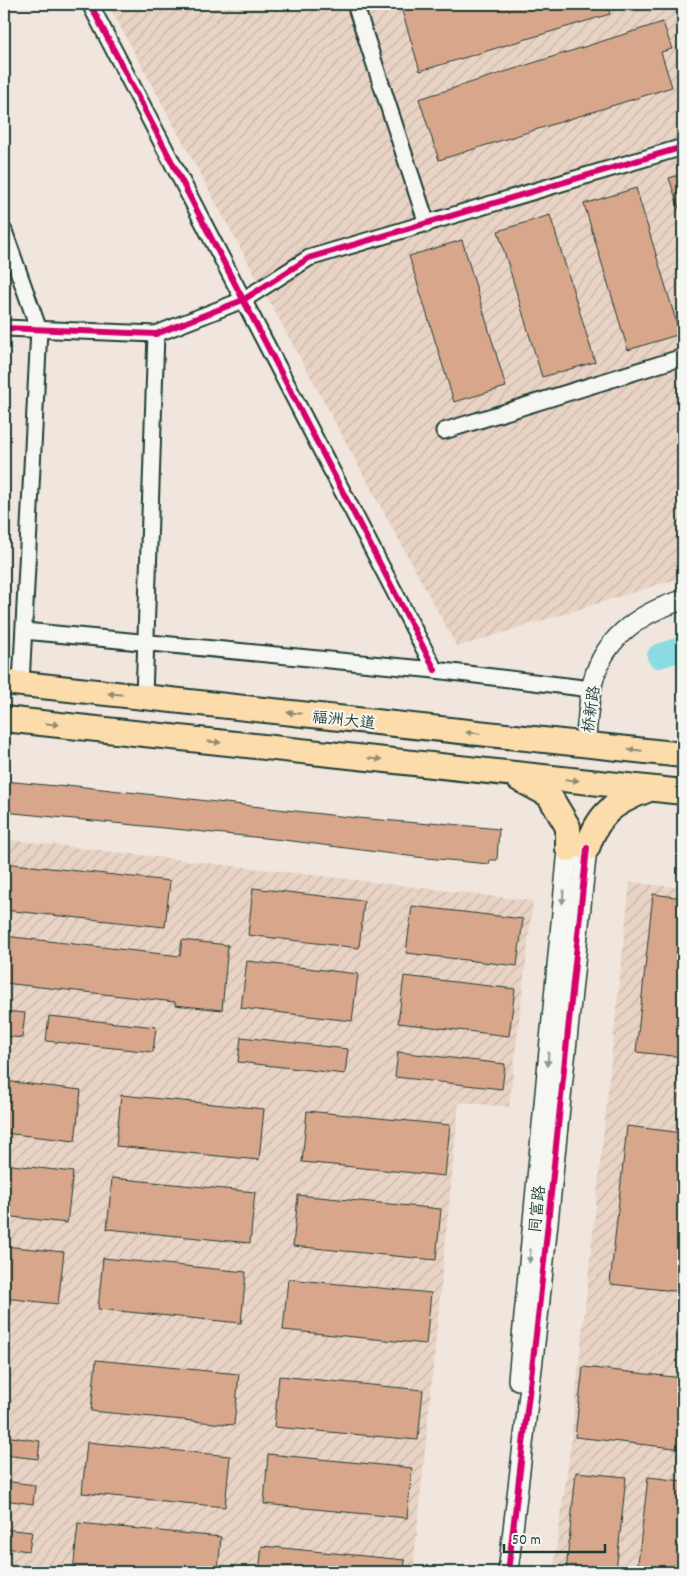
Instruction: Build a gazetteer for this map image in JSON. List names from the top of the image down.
{
  "streets": {
    "main road": ["福洲大道"],
    "street": ["桥新路", "同富路"]
  },
  "crossings": [
    ["桥新路", "福洲大道"]
  ],
  "scale_bar": "50 m"
}
